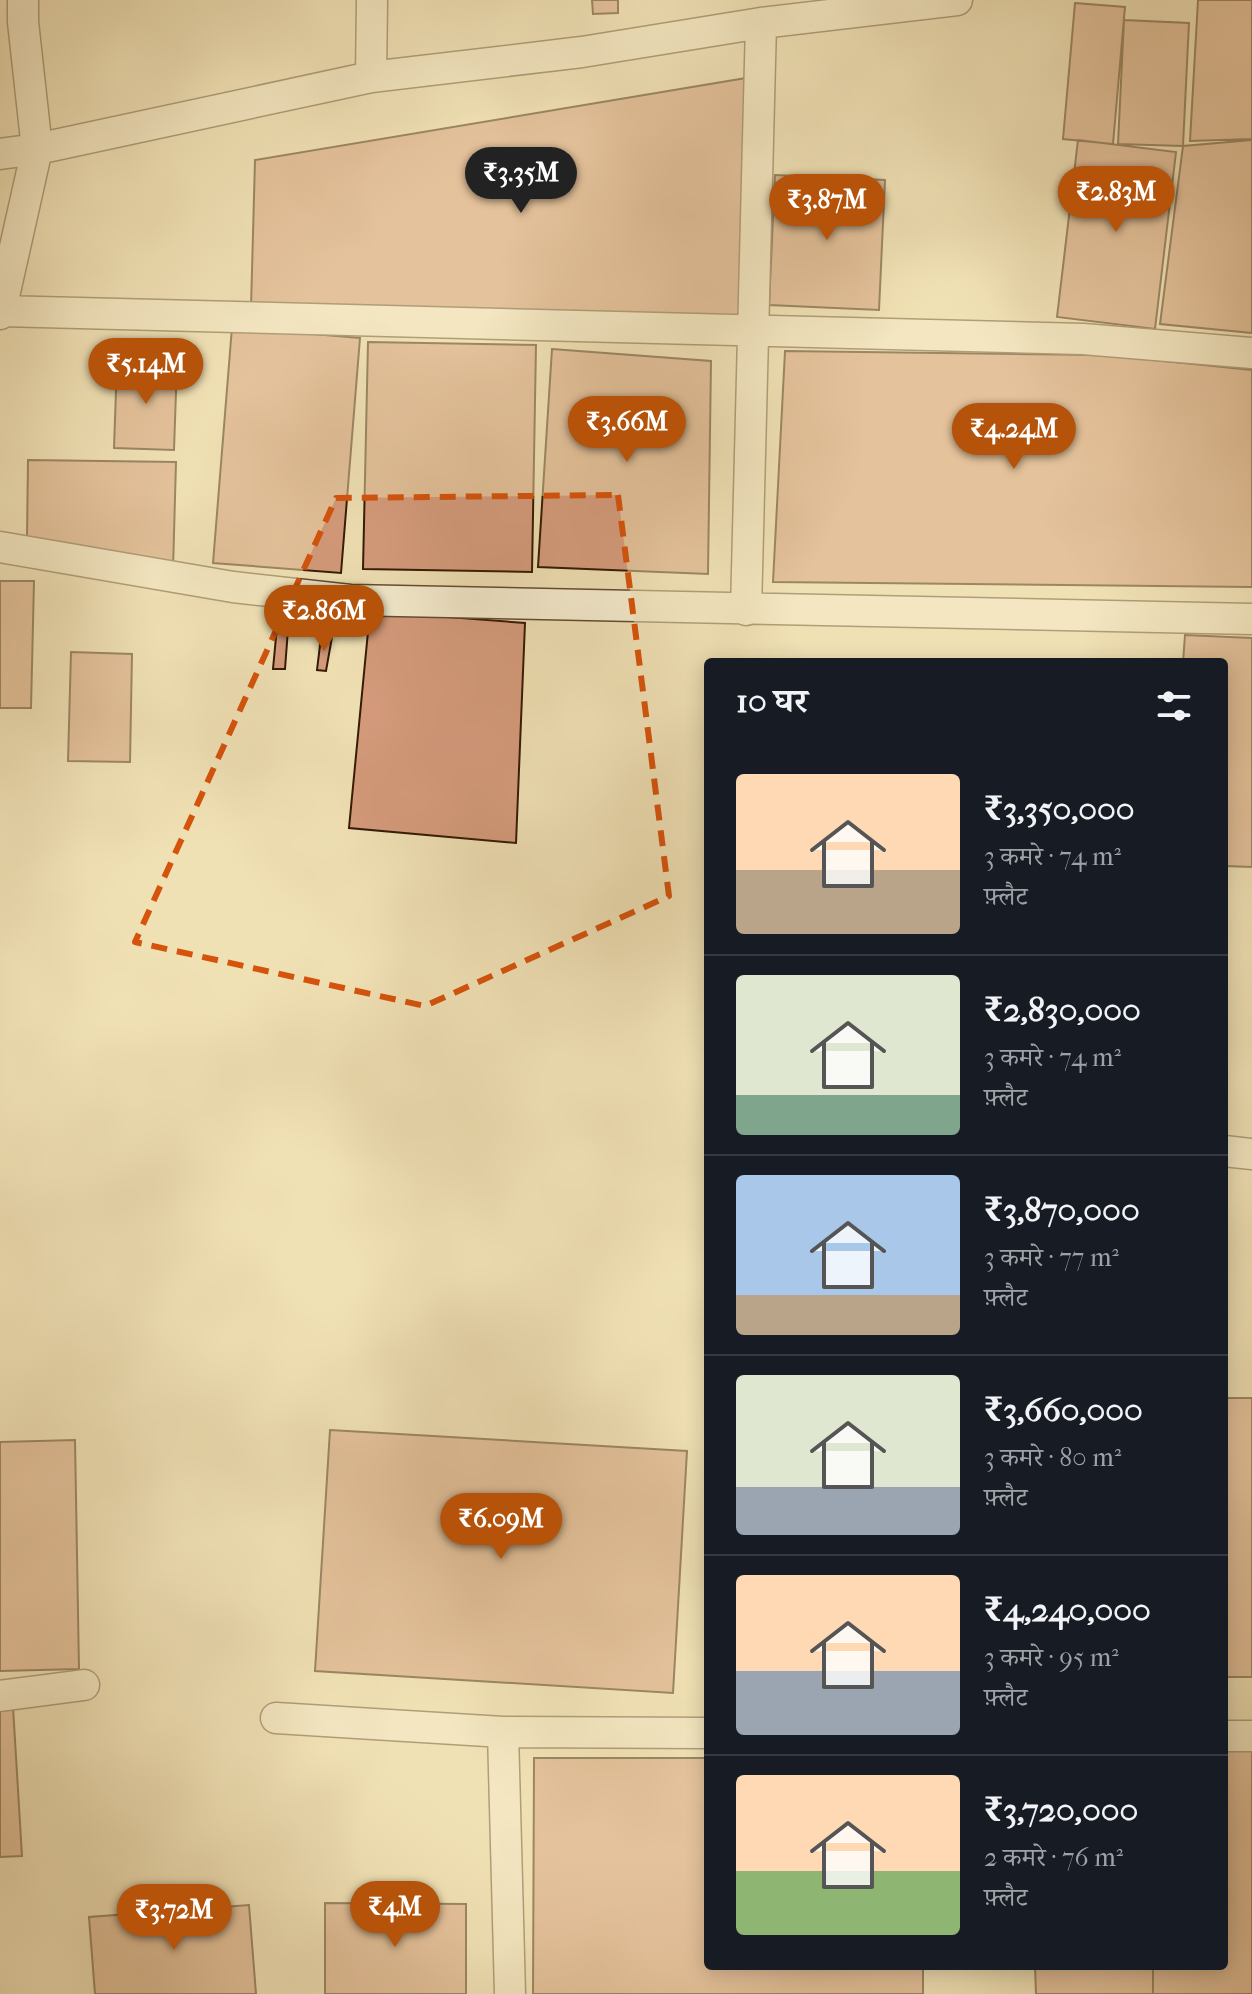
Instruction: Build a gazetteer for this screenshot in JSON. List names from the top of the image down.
{
  "page": {
    "price": [
      "₹3.35M",
      "₹2.83M",
      "₹3.87M",
      "₹5.14M",
      "₹3.66M",
      "₹4.24M",
      "₹2.86M",
      "₹6.09M",
      "₹4M",
      "₹3.72M"
    ],
    "heading": "10 घर",
    "list": [
      {
        "name": "₹3,350,000",
        "note": "3 कमरे · 74 m² · फ़्लैट"
      },
      {
        "name": "₹2,830,000",
        "note": "3 कमरे · 74 m² · फ़्लैट"
      },
      {
        "name": "₹3,870,000",
        "note": "3 कमरे · 77 m² · फ़्लैट"
      },
      {
        "name": "₹3,660,000",
        "note": "3 कमरे · 80 m² · फ़्लैट"
      },
      {
        "name": "₹4,240,000",
        "note": "3 कमरे · 95 m² · फ़्लैट"
      },
      {
        "name": "₹3,720,000",
        "note": "2 कमरे · 76 m² · फ़्लैट"
      }
    ]
  }
}
